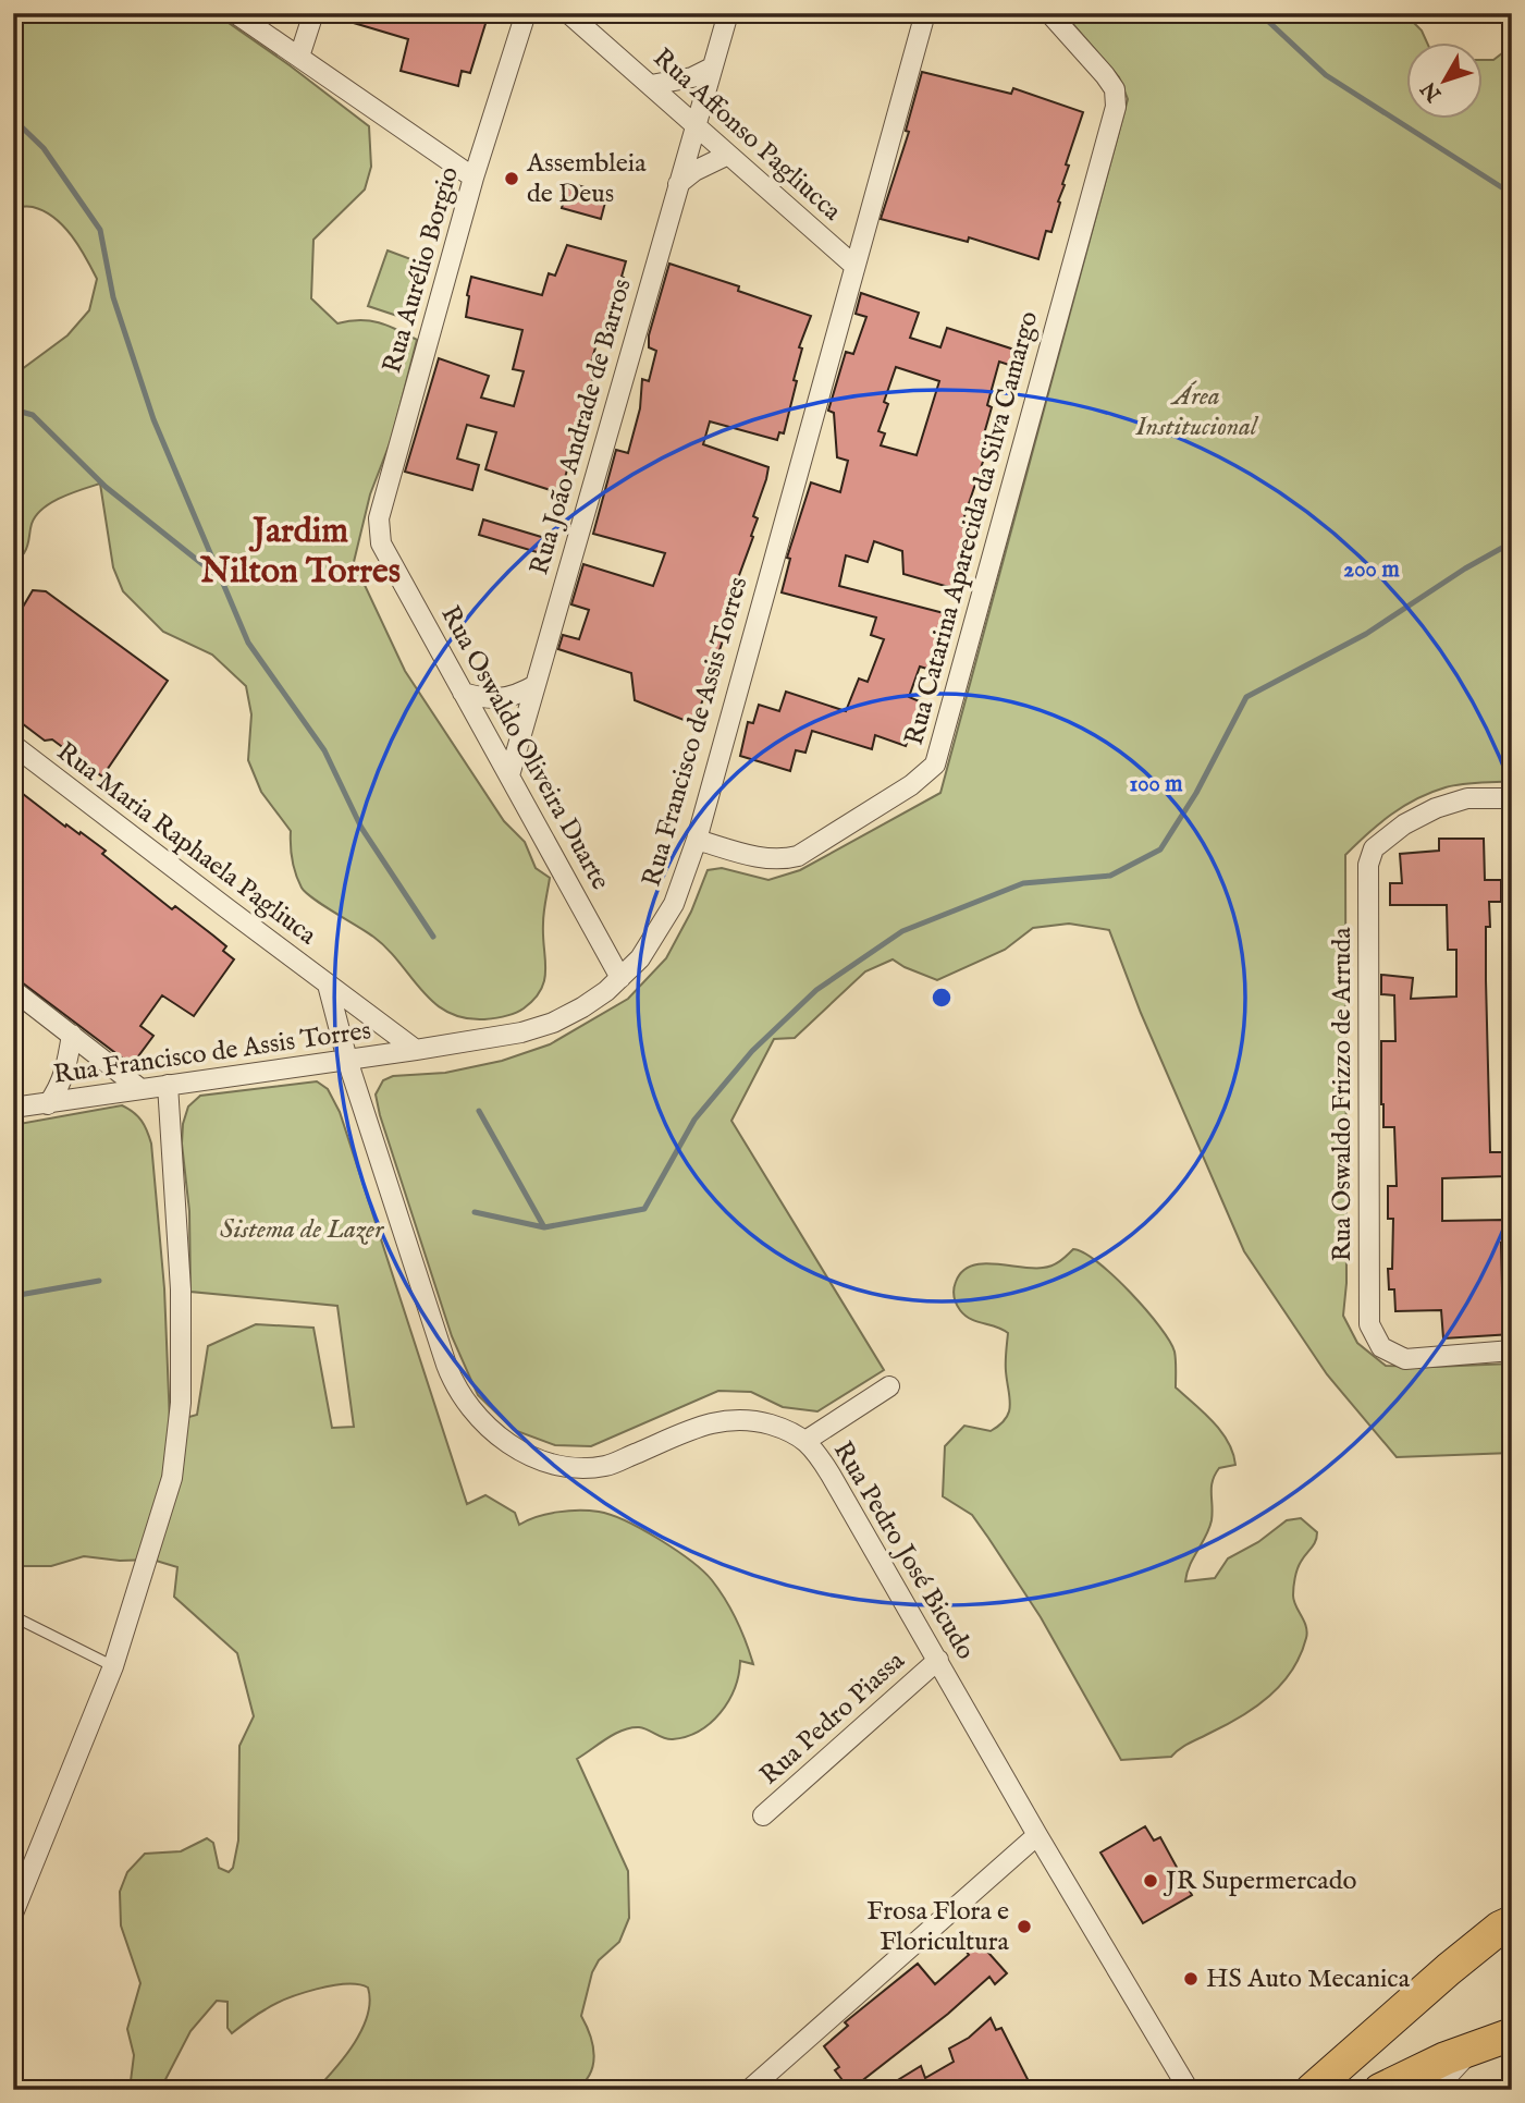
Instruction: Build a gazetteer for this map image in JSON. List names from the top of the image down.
{
  "streets": {
    "street": [
      "Rua Affonso Pagliucca",
      "Rua Aurélio Borgio",
      "Rua João Andrade de Barros",
      "Rua Catarina Aparecida da Silva Camargo",
      "Rua Francisco de Assis Torres",
      "Rua Oswaldo Oliveira Duarte",
      "Rua Maria Raphaela Pagliuca",
      "Rua Oswaldo Frizzo de Arruda",
      "Rua Pedro José Bicudo",
      "Rua Pedro Piassa"
    ]
  },
  "crossings": [
    ["Rua Affonso Pagliucca", "Rua João Andrade de Barros"],
    ["Rua Affonso Pagliucca", "Rua Francisco de Assis Torres"],
    ["Rua Aurélio Borgio", "Rua Oswaldo Oliveira Duarte"],
    ["Rua João Andrade de Barros", "Rua Oswaldo Oliveira Duarte"],
    ["Rua Catarina Aparecida da Silva Camargo", "Rua Francisco de Assis Torres"],
    ["Rua Francisco de Assis Torres", "Rua Oswaldo Oliveira Duarte"],
    ["Rua Francisco de Assis Torres", "Rua Maria Raphaela Pagliuca"],
    ["Rua Francisco de Assis Torres", "Rua Pedro José Bicudo"],
    ["Rua Pedro José Bicudo", "Rua Pedro Piassa"]
  ],
  "districts": ["Jardim Nilton Torres"],
  "parks": ["Área Institucional", "Sistema de Lazer"],
  "places": [
    "Assembleia de Deus",
    "JR Supermercado",
    "Frosa Flora e Floricultura",
    "HS Auto Mecanica"
  ],
  "north": "bottom left",
  "rings": ["200 m", "100 m"]
}
